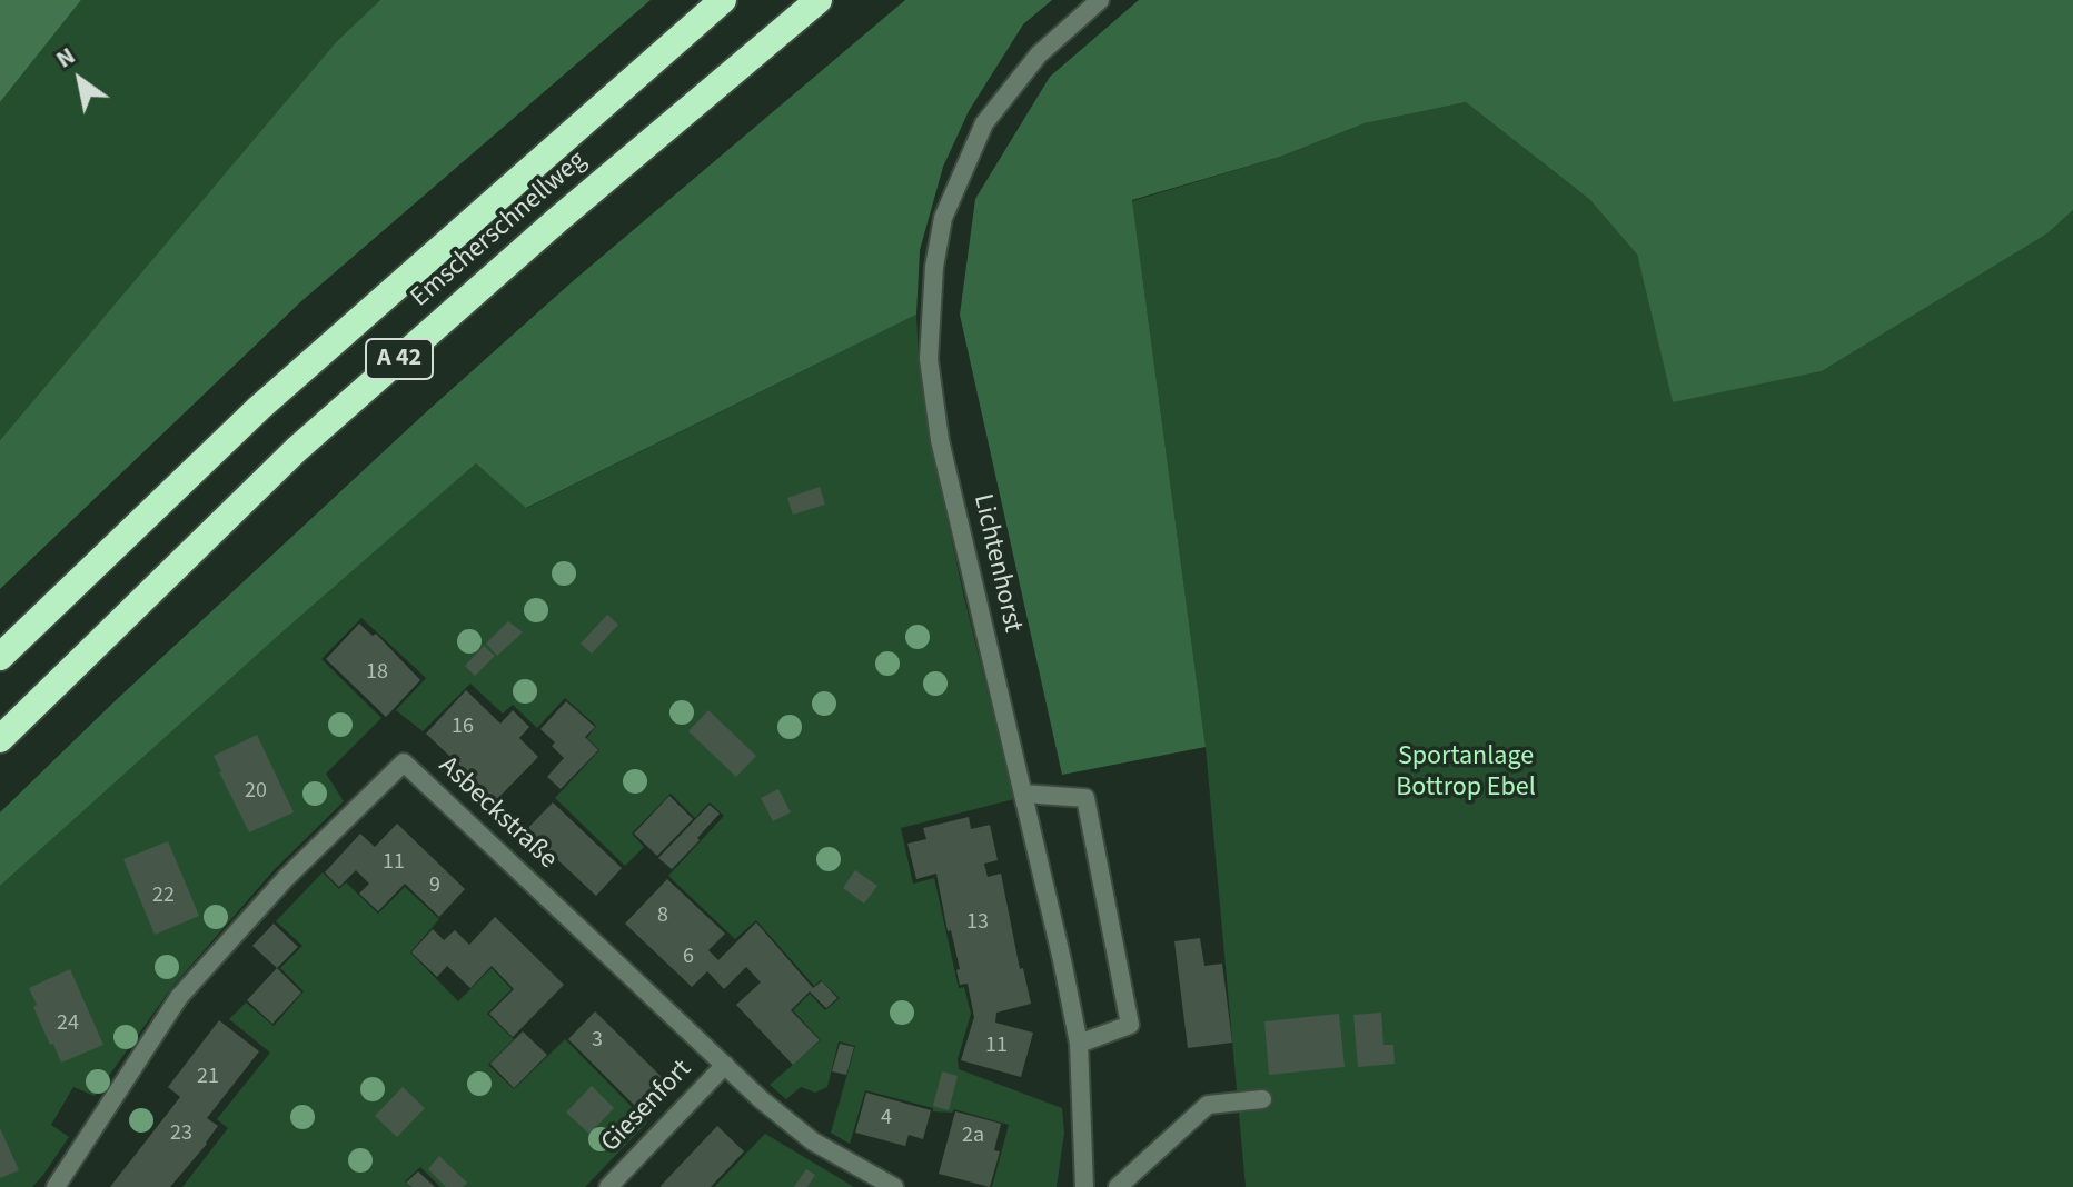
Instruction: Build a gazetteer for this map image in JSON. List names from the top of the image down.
{
  "streets": {
    "highway": ["Emscherschnellweg", "A 42"],
    "street": ["Lichtenhorst", "Asbeckstraße", "Giesenfort"]
  },
  "crossings": [
    ["Asbeckstraße", "Giesenfort"]
  ],
  "parks": ["Sportanlage Bottrop Ebel"],
  "house_numbers": [
    "18",
    "16",
    "20",
    "11",
    "9",
    "22",
    "8",
    "13",
    "6",
    "24",
    "3",
    "11",
    "21",
    "4",
    "23",
    "2a"
  ],
  "north": "top left"
}
